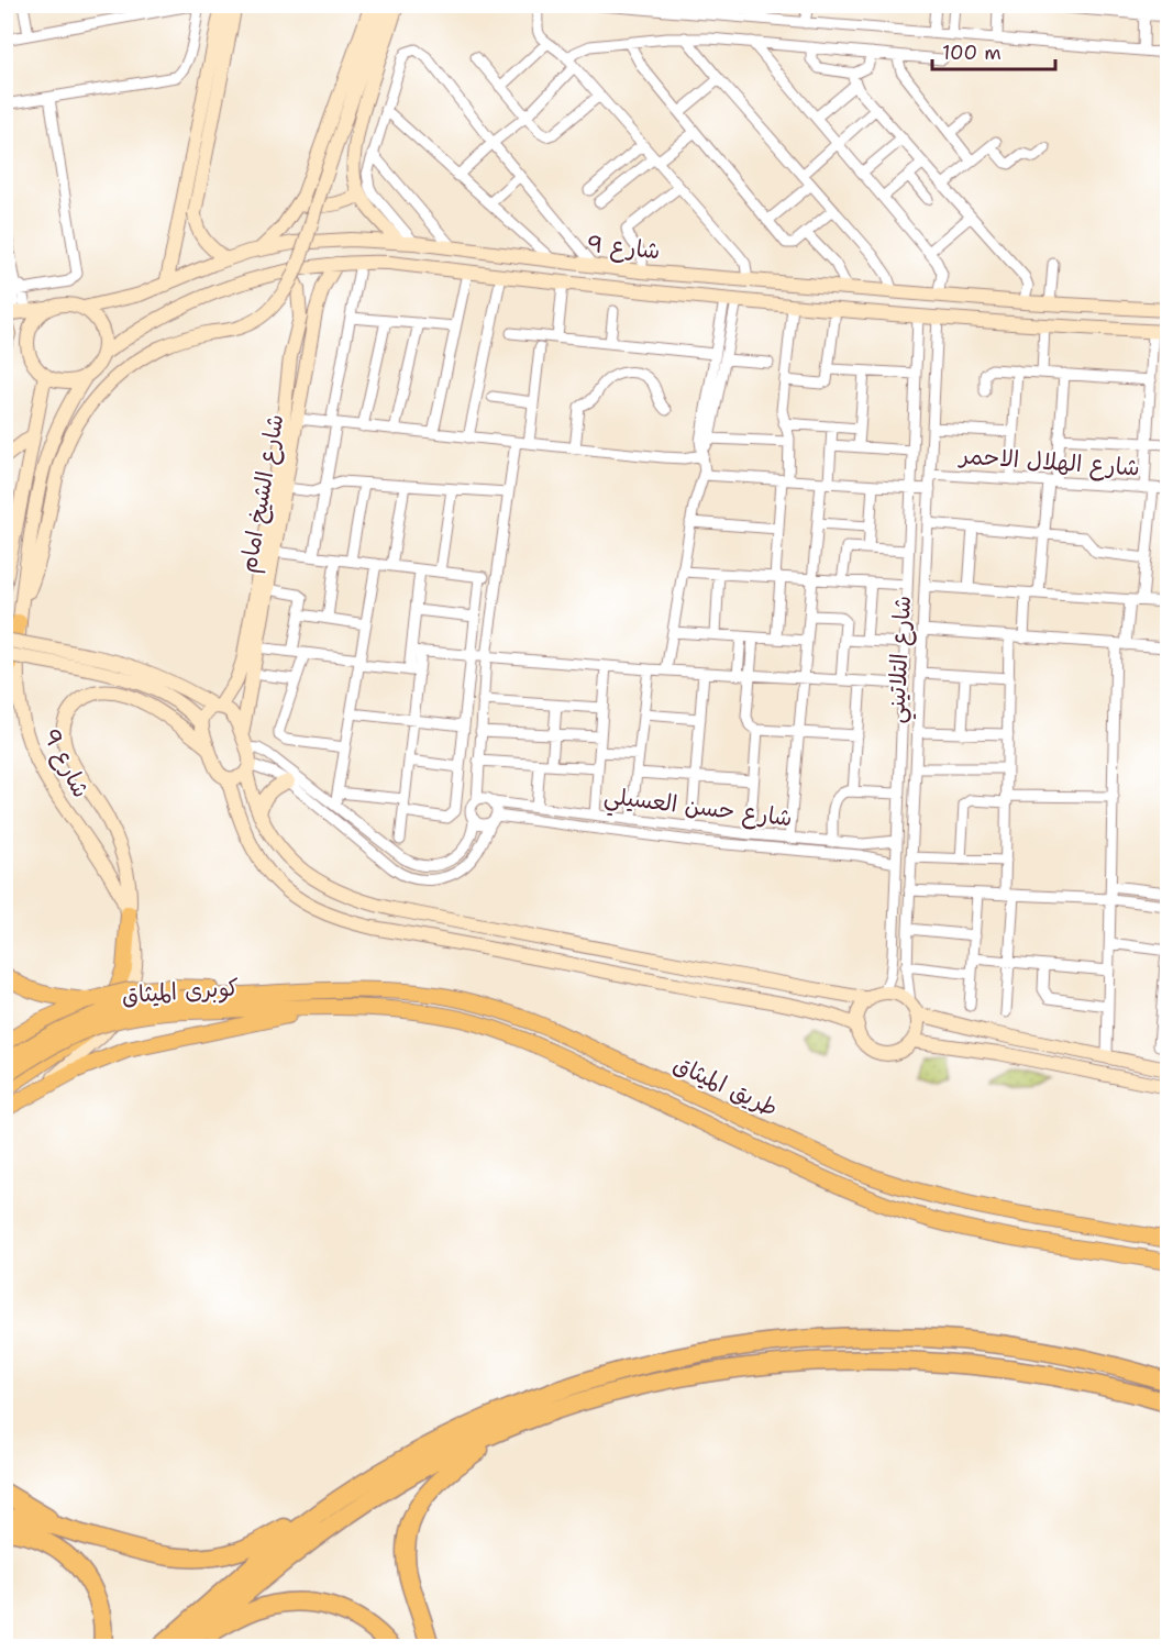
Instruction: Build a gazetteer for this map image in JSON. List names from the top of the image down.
{
  "streets": {
    "main road": [
      "شارع 9",
      "شارع الشيخ امام",
      "كوبرى الميثاق",
      "طريق الميثاق"
    ],
    "street": ["شارع الهلال الاحمر", "شارع التلاتيني", "شارع حسن العسيلي"]
  },
  "crossings": [
    ["شارع 9", "شارع الشيخ امام"],
    ["شارع 9", "شارع التلاتيني"],
    ["شارع الهلال الاحمر", "شارع التلاتيني"],
    ["شارع التلاتيني", "شارع حسن العسيلي"],
    ["كوبرى الميثاق", "طريق الميثاق"]
  ],
  "scale_bar": "100 m"
}
